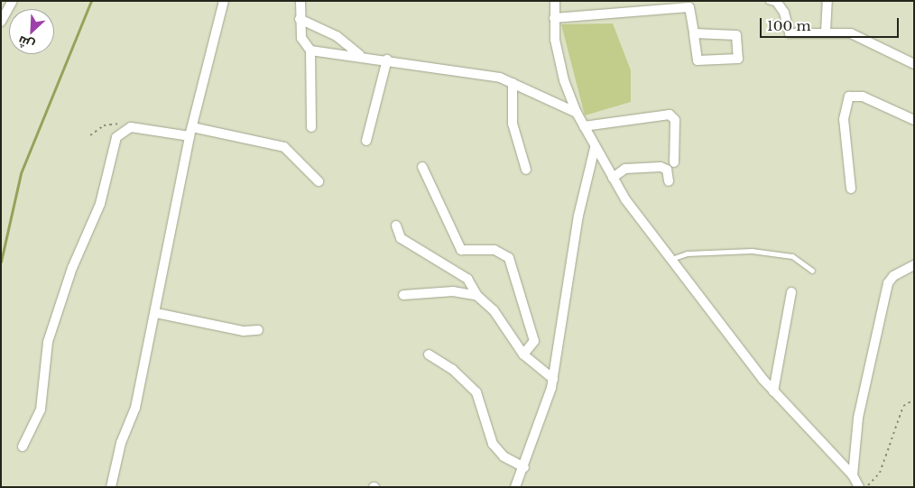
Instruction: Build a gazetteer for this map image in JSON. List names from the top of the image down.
{
  "scale_bar": "100 m",
  "north": "bottom left"
}
